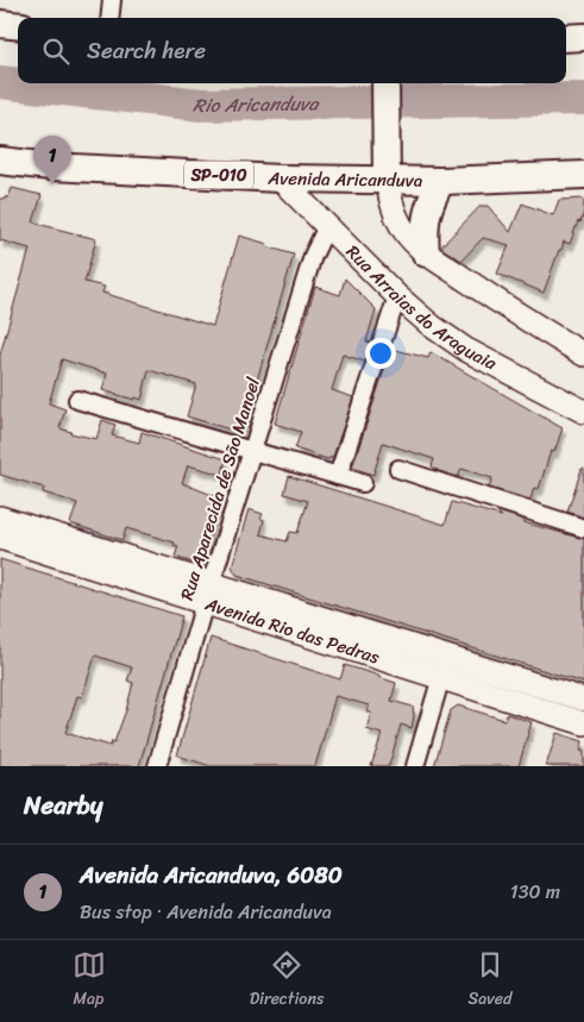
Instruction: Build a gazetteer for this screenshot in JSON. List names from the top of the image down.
{
  "streets": {
    "highway": ["SP-010", "Avenida Aricanduva"],
    "main road": ["Rua Arraias do Araguaia", "Avenida Rio das Pedras"],
    "street": ["Rua Aparecida de São Manoel"]
  },
  "crossings": [
    ["Avenida Aricanduva", "Rua Arraias do Araguaia"],
    ["Rua Arraias do Araguaia", "Rua Aparecida de São Manoel"],
    ["Rua Aparecida de São Manoel", "Avenida Rio das Pedras"]
  ],
  "water": ["Rio Aricanduva"],
  "page": {
    "search": "Search here",
    "pins": "1",
    "heading": "Nearby",
    "list": [
      {
        "mark": "1",
        "name": "Avenida Aricanduva, 6080",
        "note": "Bus stop · Avenida Aricanduva",
        "value": "130 m"
      }
    ],
    "nav": ["Map", "Directions", "Saved"]
  }
}
